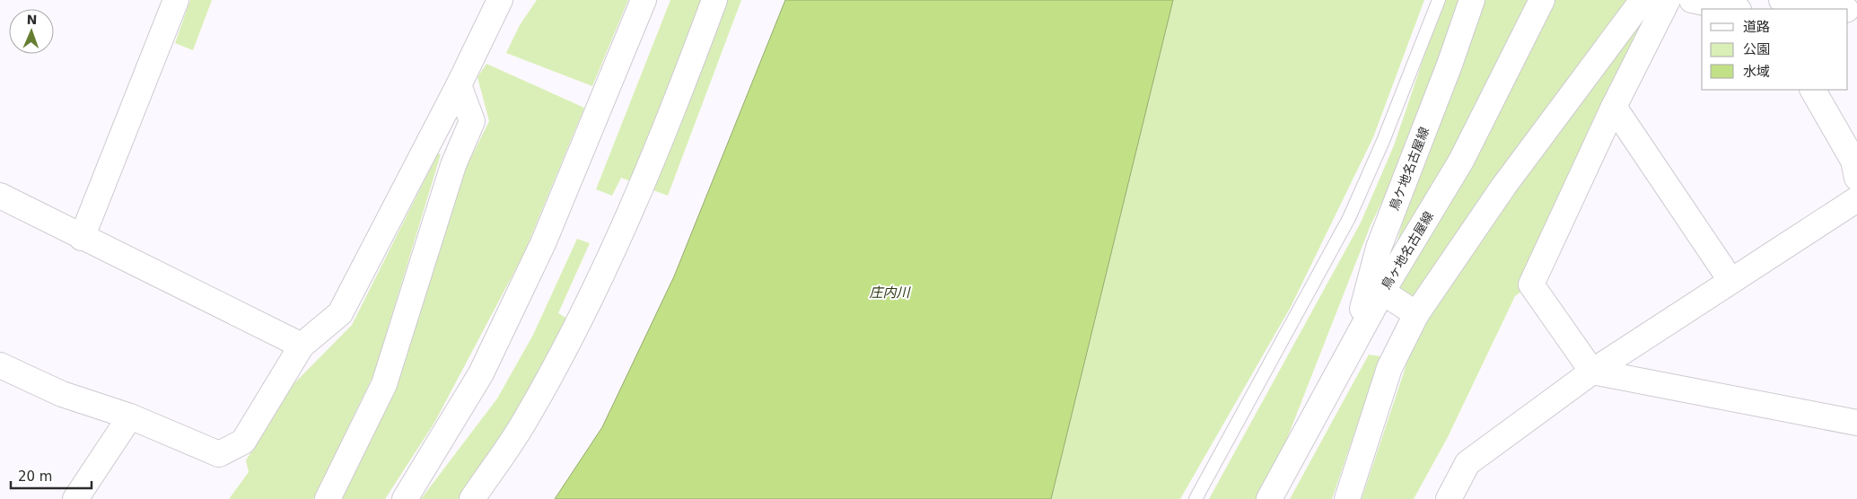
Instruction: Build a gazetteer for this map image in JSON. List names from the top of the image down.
{
  "streets": {
    "main road": ["鳥ケ地名古屋線", "鳥ヶ地名古屋線"]
  },
  "crossings": [
    ["鳥ケ地名古屋線", "鳥ヶ地名古屋線"]
  ],
  "water": ["庄内川"],
  "legend": ["道路", "公園", "水域"],
  "scale_bar": "20 m",
  "north": "top"
}
